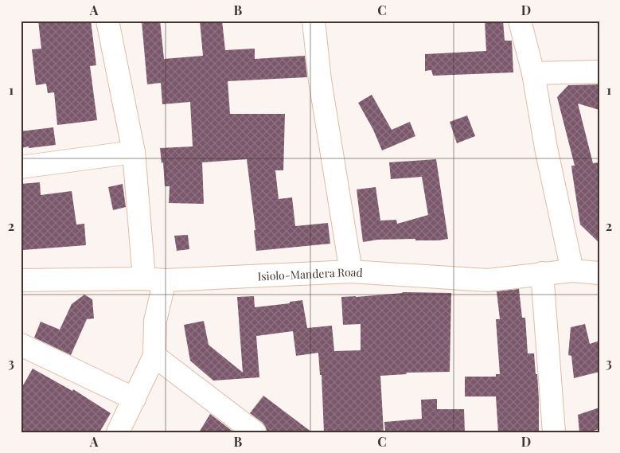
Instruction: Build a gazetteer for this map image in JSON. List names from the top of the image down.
{
  "streets": {
    "main road": ["Isiolo-Mandera Road"]
  },
  "grid": {
    "columns": [
      "A",
      "B",
      "C",
      "D"
    ],
    "rows": ["1", "2", "3"]
  }
}
